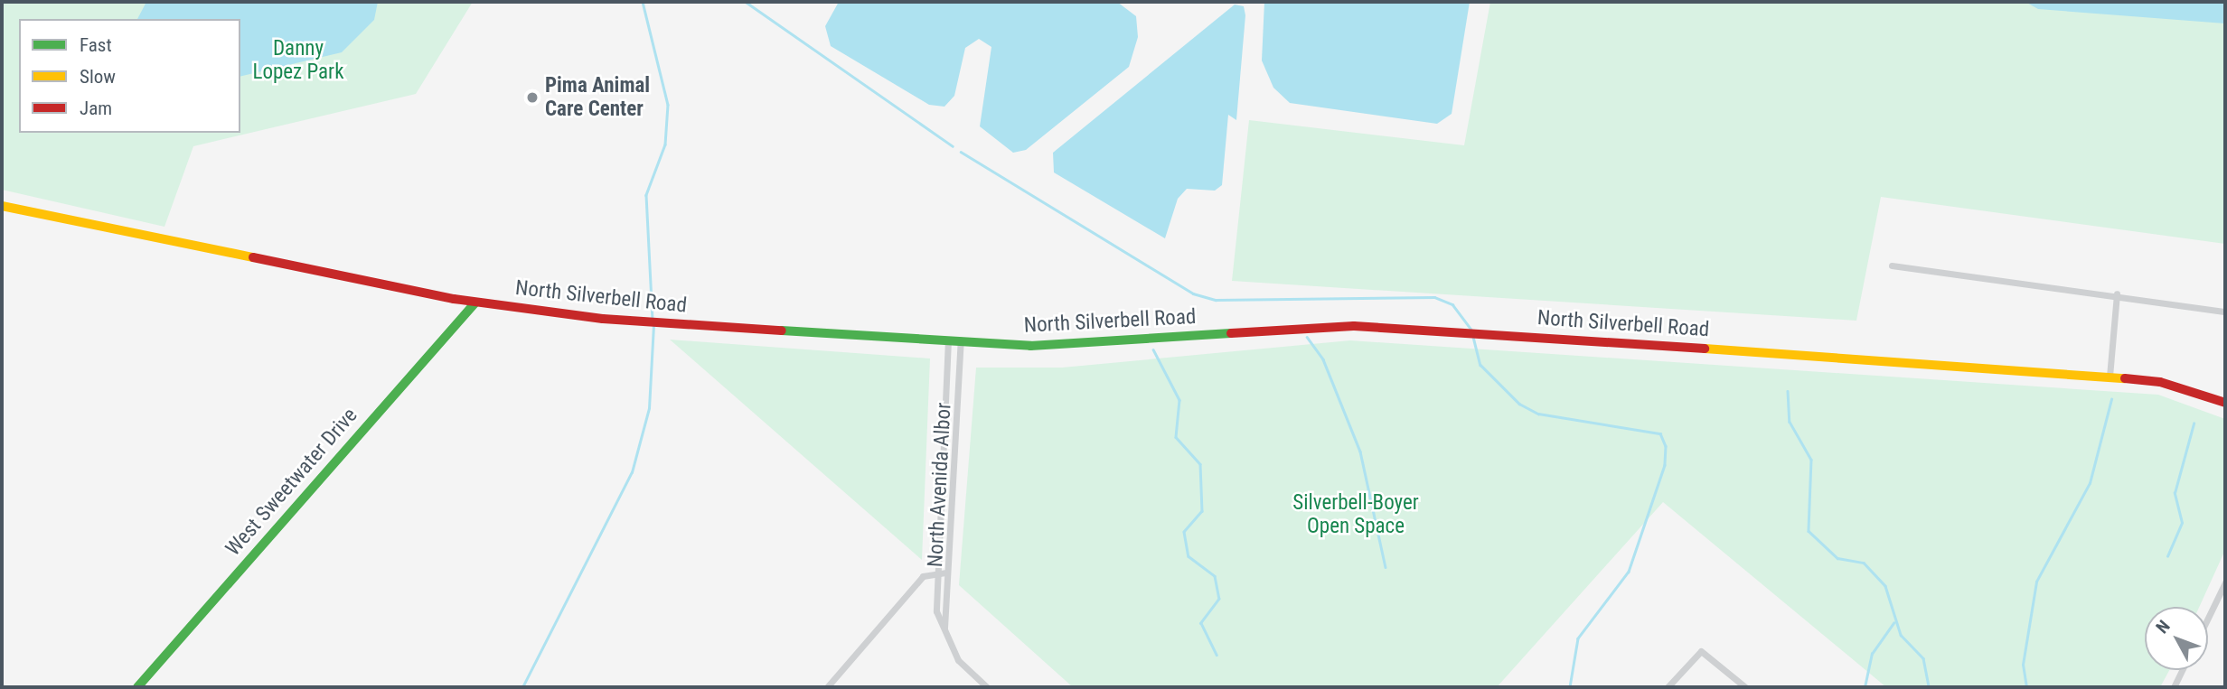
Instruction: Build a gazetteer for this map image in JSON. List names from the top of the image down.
{
  "streets": {
    "main road": ["North Silverbell Road", "West Sweetwater Drive"],
    "street": ["North Avenida Albor"]
  },
  "crossings": [
    ["North Silverbell Road", "West Sweetwater Drive"],
    ["North Silverbell Road", "North Avenida Albor"]
  ],
  "parks": ["Danny Lopez Park", "Silverbell-Boyer Open Space"],
  "places": ["Pima Animal Care Center"],
  "legend": ["Fast", "Slow", "Jam"],
  "north": "top left"
}
